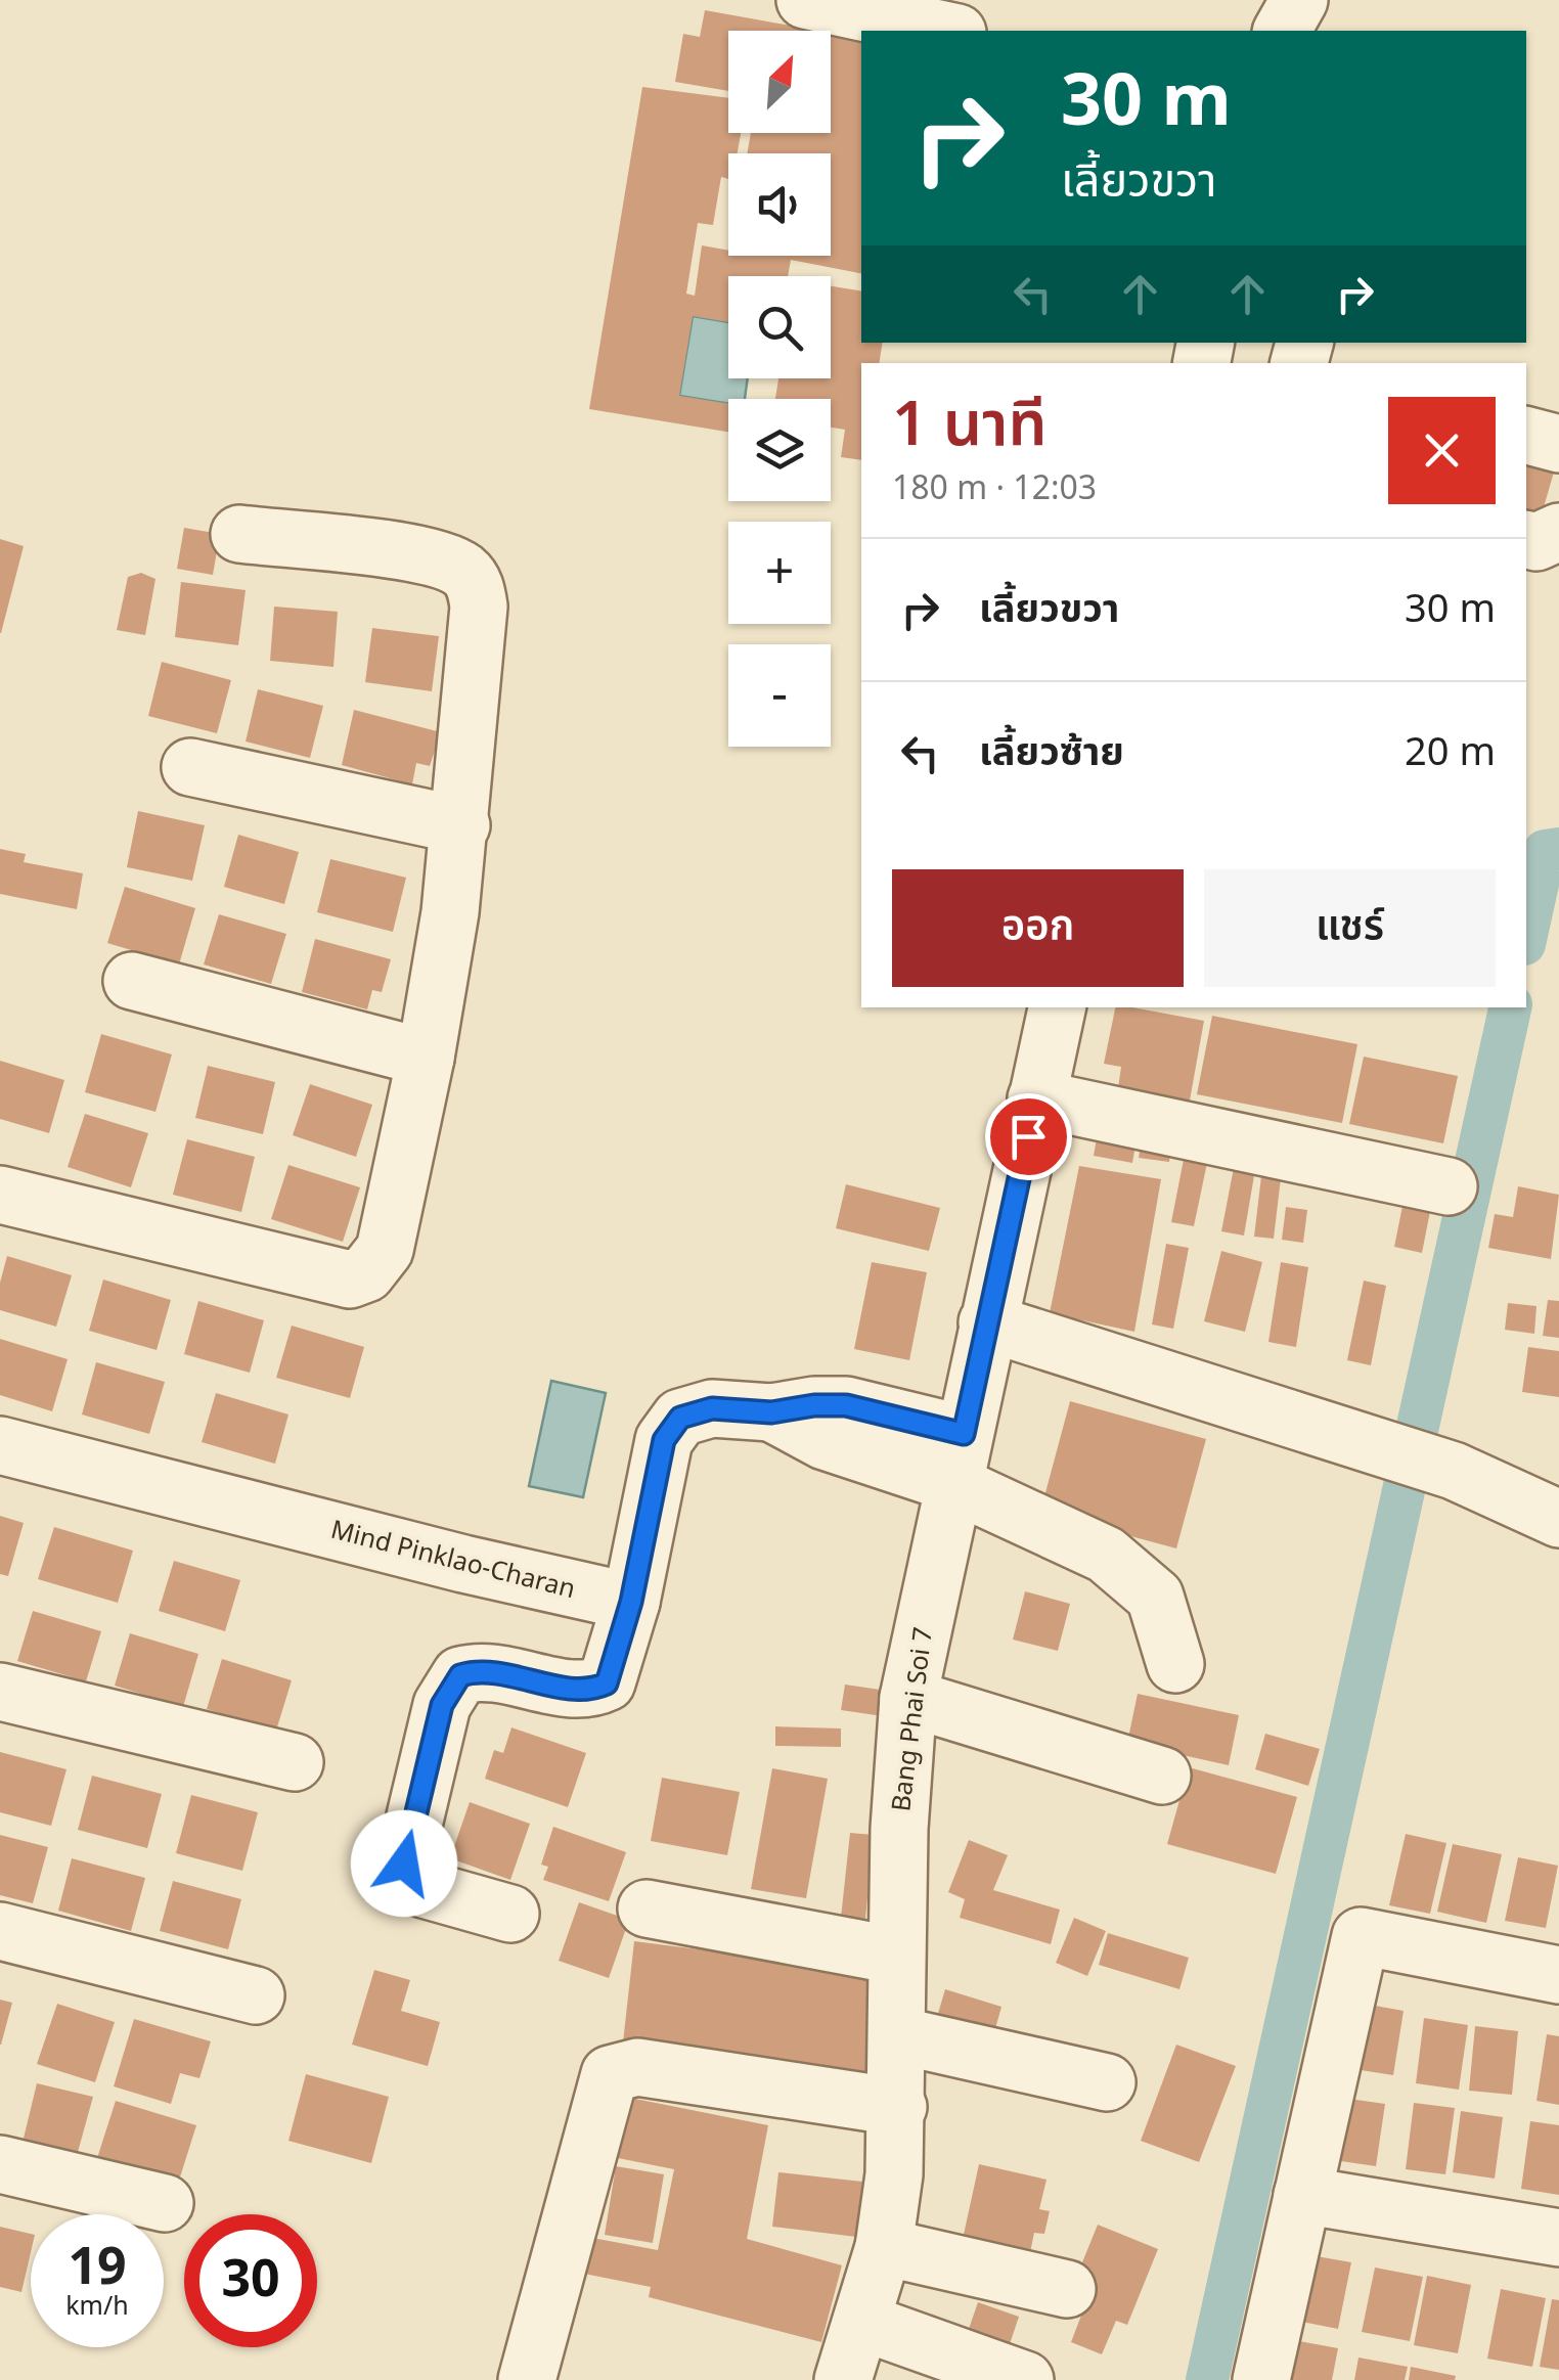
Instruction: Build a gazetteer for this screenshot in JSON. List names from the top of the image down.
{
  "streets": {
    "street": ["Mind Pinklao-Charan", "Bang Phai Soi 7"]
  },
  "north": "top right",
  "page": {
    "map_buttons": ["+", "−"],
    "turn": ["30 m", "เลี้ยวขวา"],
    "heading": ["1 นาที", "180 m · 12:03"],
    "list": [
      {
        "name": "เลี้ยวขวา",
        "value": "30 m"
      },
      {
        "name": "เลี้ยวซ้าย",
        "value": "20 m"
      }
    ],
    "buttons": ["ออก", "แชร์"],
    "speed": "19 km/h",
    "limit": "30"
  }
}
